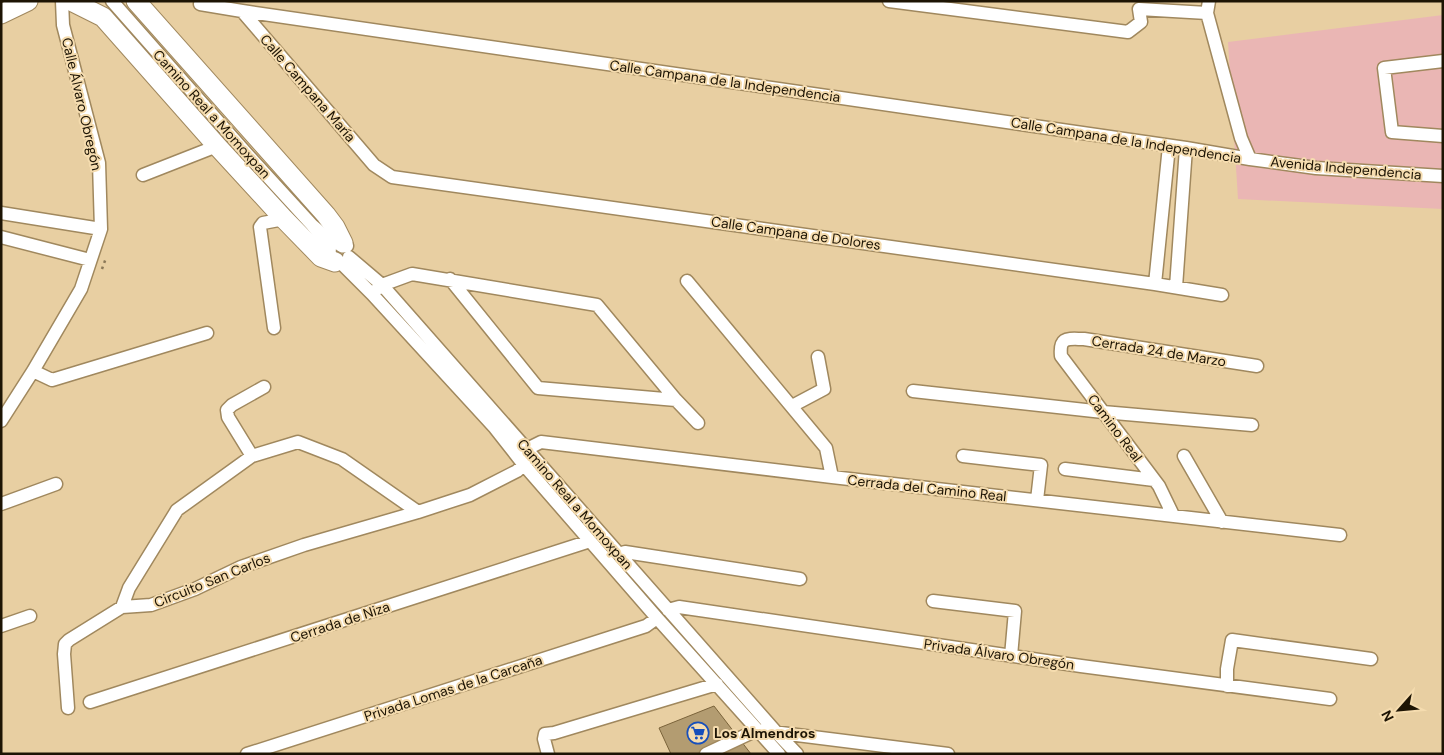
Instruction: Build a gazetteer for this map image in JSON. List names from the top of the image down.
{
  "streets": {
    "street": [
      "Calle Campana de la Independencia",
      "Calle Campana María",
      "Calle Álvaro Obregón",
      "Camino Real a Momoxpan",
      "Avenida Independencia",
      "Calle Campana de Dolores",
      "Cerrada 24 de Marzo",
      "Camino Real",
      "Cerrada del Camino Real",
      "Circuito San Carlos",
      "Cerrada de Niza",
      "Privada Álvaro Obregón",
      "Privada Lomas de la Carcaña"
    ]
  },
  "crossings": [
    ["Calle Campana de la Independencia", "Calle Campana María"],
    ["Calle Campana de la Independencia", "Avenida Independencia"],
    ["Calle Campana María", "Calle Campana de Dolores"],
    ["Camino Real a Momoxpan", "Cerrada del Camino Real"],
    ["Camino Real a Momoxpan", "Circuito San Carlos"],
    ["Camino Real a Momoxpan", "Cerrada de Niza"],
    ["Camino Real a Momoxpan", "Privada Álvaro Obregón"],
    ["Camino Real a Momoxpan", "Privada Lomas de la Carcaña"],
    ["Cerrada 24 de Marzo", "Camino Real"],
    ["Camino Real", "Cerrada del Camino Real"],
    ["Cerrada del Camino Real", "Circuito San Carlos"]
  ],
  "places": {
    "supermarket": ["Los Almendros"]
  },
  "north": "bottom left"
}
